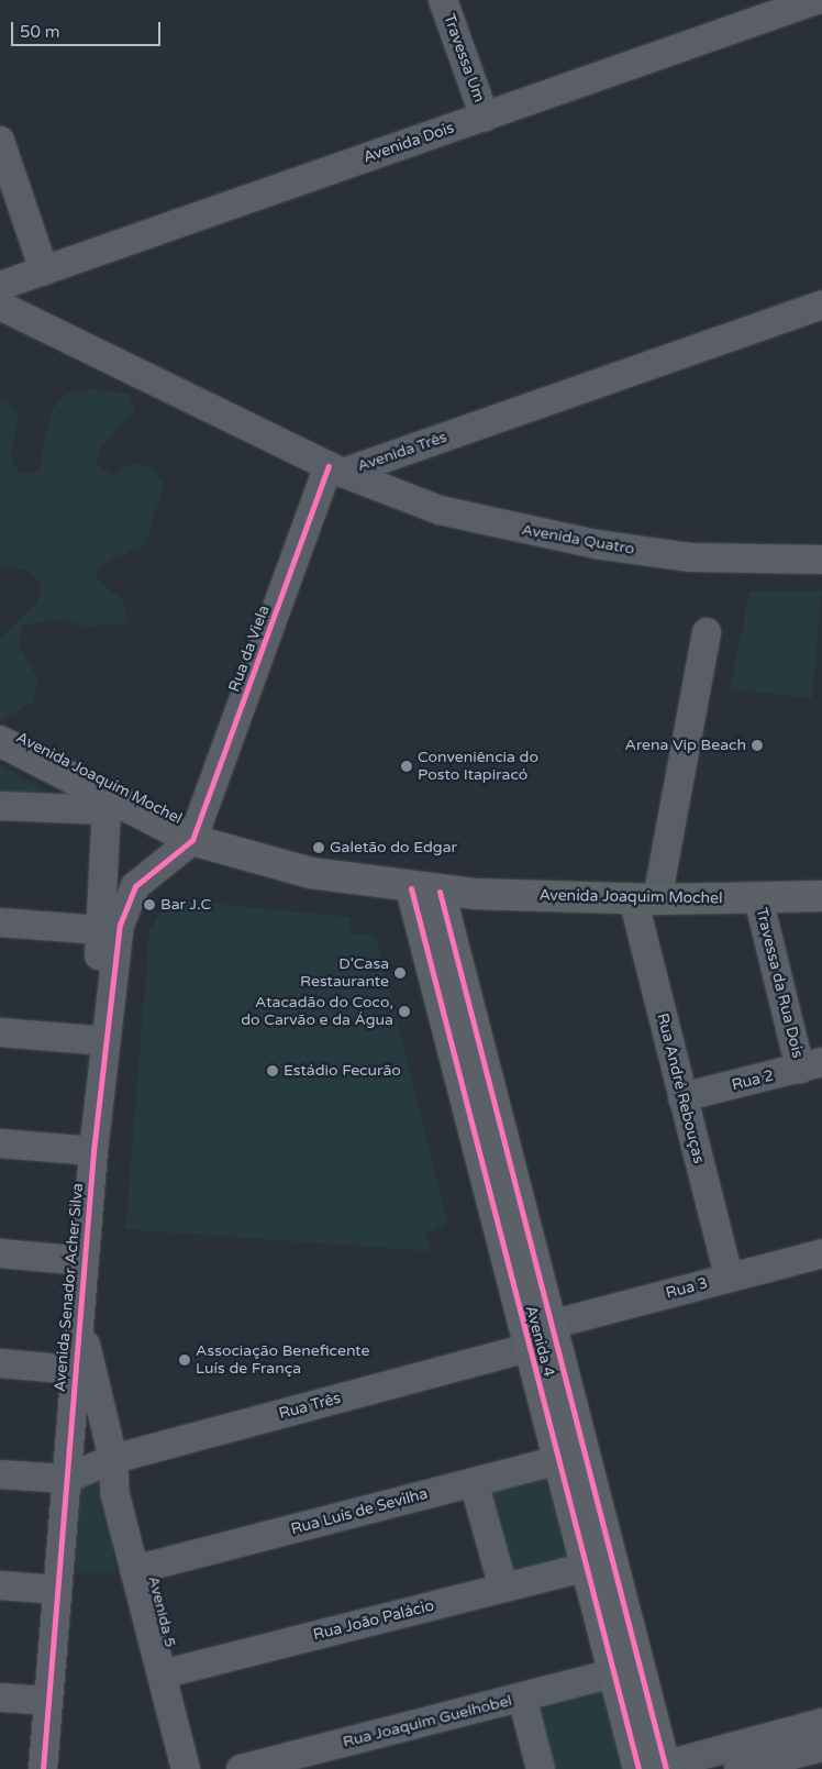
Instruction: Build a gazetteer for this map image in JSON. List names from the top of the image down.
{
  "streets": {
    "main road": ["Avenida Joaquim Mochel", "Avenida 4"],
    "street": [
      "Travessa Um",
      "Avenida Dois",
      "Avenida Três",
      "Avenida Quatro",
      "Rua da Viela",
      "Travessa da Rua Dois",
      "Rua 2",
      "Rua André Rebouças",
      "Avenida Senador Acher Silva",
      "Rua 3",
      "Rua Três",
      "Rua Luís de Sevilha",
      "Avenida 5",
      "Rua João Palácio",
      "Rua Joaquim Guelhobel"
    ]
  },
  "crossings": [
    ["Travessa Um", "Avenida Dois"],
    ["Avenida Três", "Avenida Quatro"],
    ["Avenida Três", "Rua da Viela"],
    ["Avenida Quatro", "Rua da Viela"],
    ["Rua da Viela", "Avenida Joaquim Mochel"],
    ["Rua da Viela", "Avenida Senador Acher Silva"],
    ["Avenida Joaquim Mochel", "Travessa da Rua Dois"],
    ["Avenida Joaquim Mochel", "Rua André Rebouças"],
    ["Avenida Joaquim Mochel", "Avenida Senador Acher Silva"],
    ["Avenida Joaquim Mochel", "Avenida 4"],
    ["Travessa da Rua Dois", "Rua 2"],
    ["Rua 2", "Rua André Rebouças"],
    ["Rua André Rebouças", "Rua 3"],
    ["Avenida Senador Acher Silva", "Rua Três"],
    ["Avenida Senador Acher Silva", "Avenida 5"],
    ["Rua 3", "Avenida 4"],
    ["Rua 3", "Rua Três"],
    ["Avenida 4", "Rua Três"],
    ["Avenida 4", "Rua Luís de Sevilha"],
    ["Avenida 4", "Rua João Palácio"],
    ["Avenida 4", "Rua Joaquim Guelhobel"],
    ["Rua Três", "Avenida 5"],
    ["Rua Luís de Sevilha", "Avenida 5"],
    ["Avenida 5", "Rua João Palácio"]
  ],
  "places": [
    "Arena Vip Beach",
    "Conveniência do Posto Itapiracó",
    "Galetão do Edgar",
    "Bar J.C",
    "D'Casa Restaurante",
    "Atacadão do Coco, do Carvão e da Água",
    "Estádio Fecurão",
    "Associação Beneficente Luís de França"
  ],
  "scale_bar": "50 m"
}
